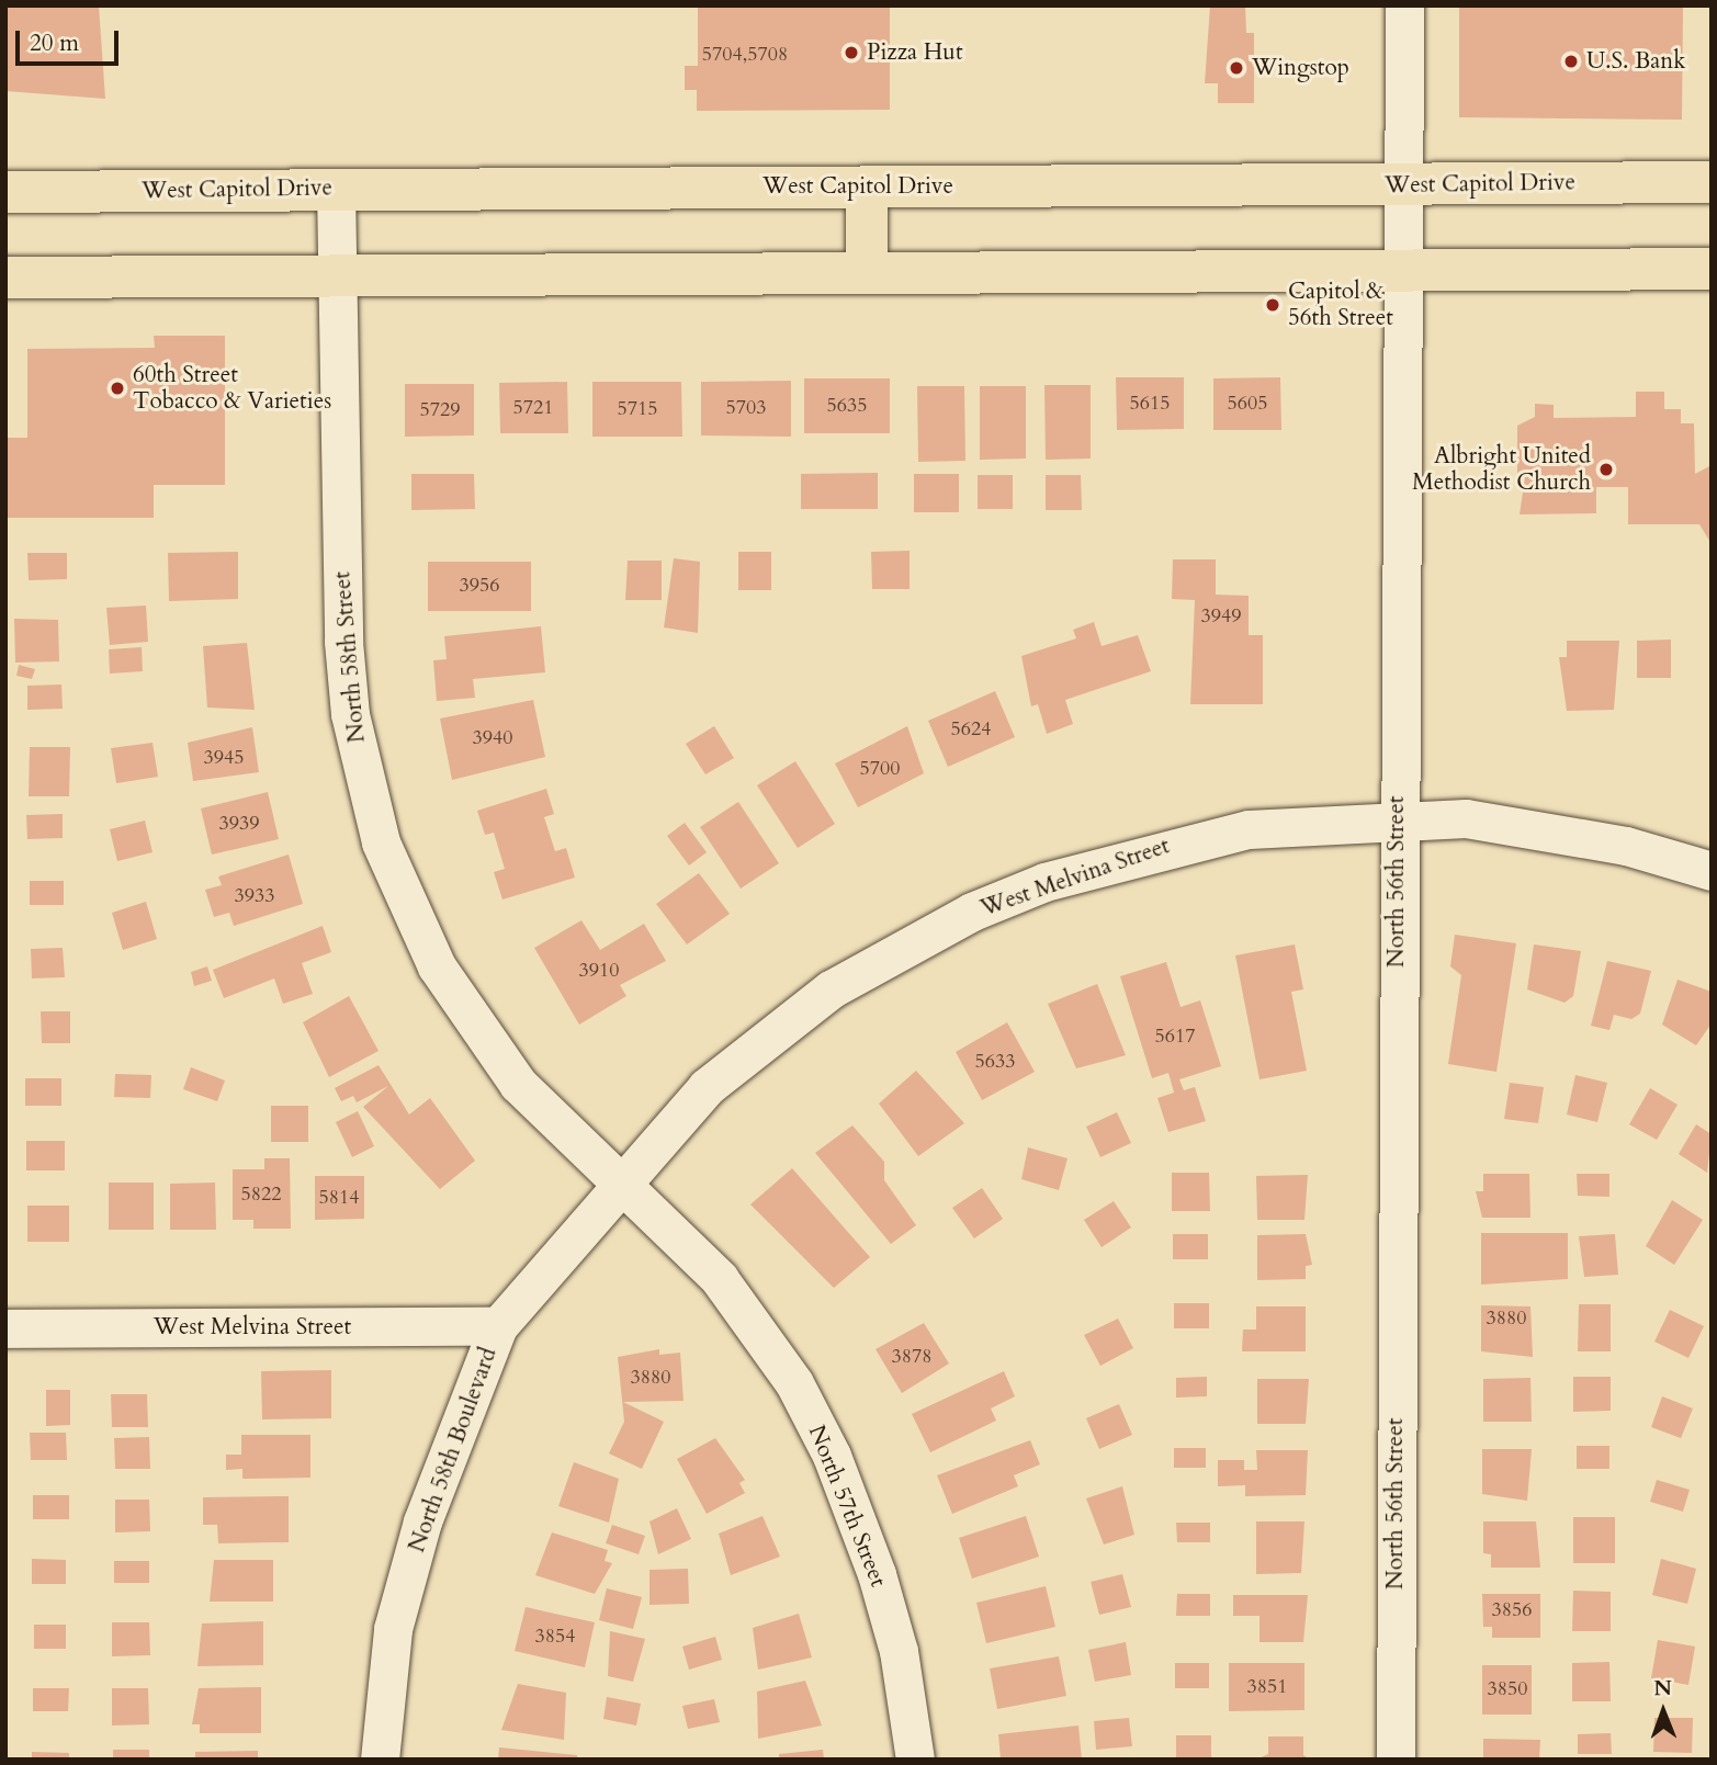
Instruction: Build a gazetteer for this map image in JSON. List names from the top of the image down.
{
  "streets": {
    "main road": ["West Capitol Drive"],
    "street": [
      "North 58th Street",
      "West Melvina Street",
      "North 56th Street",
      "North 58th Boulevard",
      "North 57th Street"
    ]
  },
  "crossings": [
    ["West Capitol Drive", "North 58th Street"],
    ["West Capitol Drive", "North 56th Street"],
    ["North 58th Street", "West Melvina Street"],
    ["North 58th Street", "North 58th Boulevard"],
    ["North 58th Street", "North 57th Street"],
    ["West Melvina Street", "North 56th Street"],
    ["West Melvina Street", "North 58th Boulevard"],
    ["West Melvina Street", "North 57th Street"],
    ["North 58th Boulevard", "North 57th Street"]
  ],
  "places": [
    "Pizza Hut",
    "U.S. Bank",
    "Wingstop",
    "Capitol & 56th Street",
    "60th Street Tobacco & Varieties",
    "Albright United Methodist Church"
  ],
  "house_numbers": [
    "5704,5708",
    "5615",
    "5605",
    "5635",
    "5721",
    "5703",
    "5715",
    "5729",
    "3956",
    "3949",
    "5624",
    "3940",
    "3945",
    "5700",
    "3939",
    "3933",
    "3910",
    "5617",
    "5633",
    "5822",
    "5814",
    "3880",
    "3878",
    "3880",
    "3856",
    "3854",
    "3851",
    "3850"
  ],
  "scale_bar": "20 m",
  "north": "top"
}
